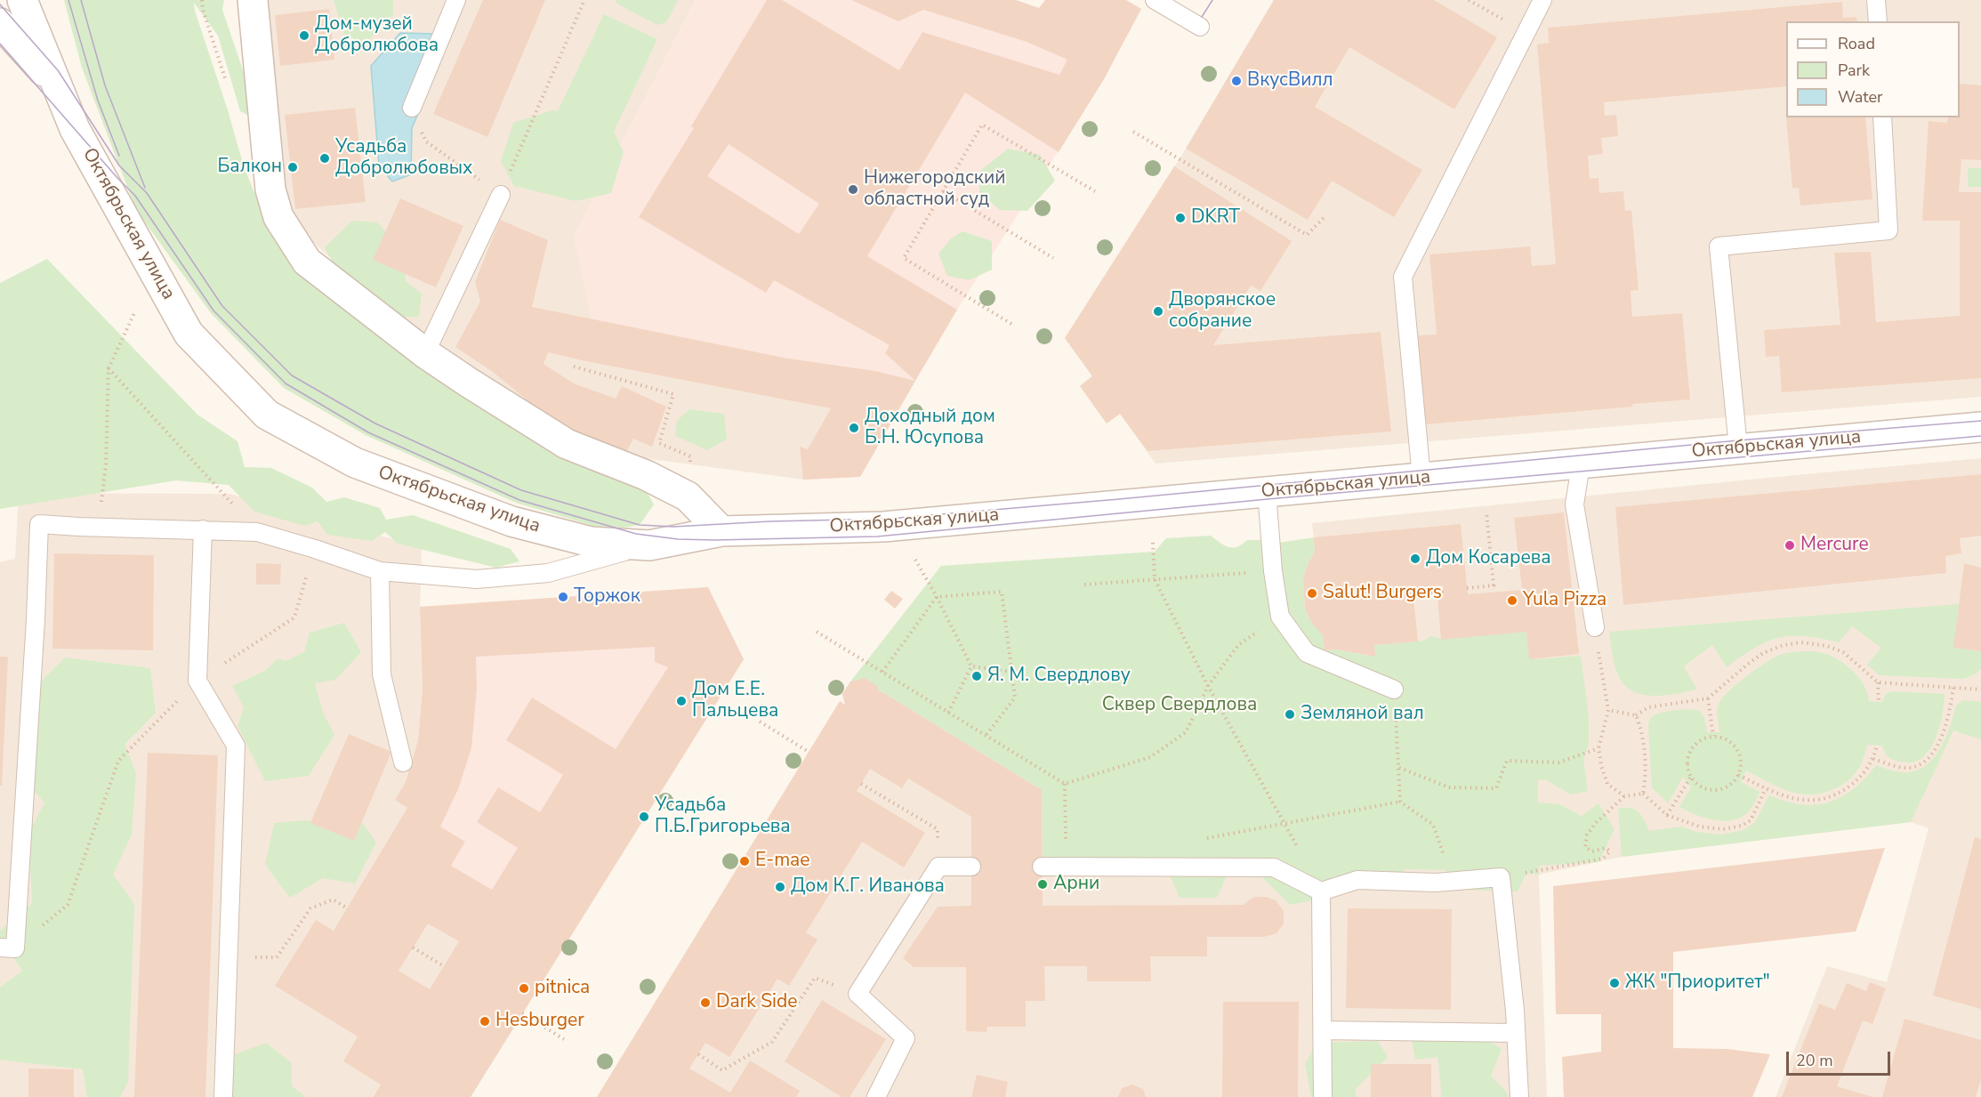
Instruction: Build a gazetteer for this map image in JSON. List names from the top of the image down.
{
  "streets": {
    "street": ["Октябрьская улица"]
  },
  "parks": ["Сквер Свердлова"],
  "places": [
    "Дом-музей Добролюбова",
    "ВкусВилл",
    "Усадьба Добролюбовых",
    "Балкон",
    "Нижегородский областной суд",
    "DKRT",
    "Дворянское собрание",
    "Доходный дом Б.Н. Юсупова",
    "Mercure",
    "Дом Косарева",
    "Salut! Burgers",
    "Торжок",
    "Yula Pizza",
    "Я. М. Свердлову",
    "Дом Е.Е. Пальцева",
    "Земляной вал",
    "Усадьба П.Б.Григорьева",
    "E-mae",
    "Арни",
    "Дом К.Г. Иванова",
    "ЖК \"Приоритет\"",
    "pitnica",
    "Dark Side",
    "Hesburger"
  ],
  "legend": ["Road", "Park", "Water"],
  "scale_bar": "20 m"
}
